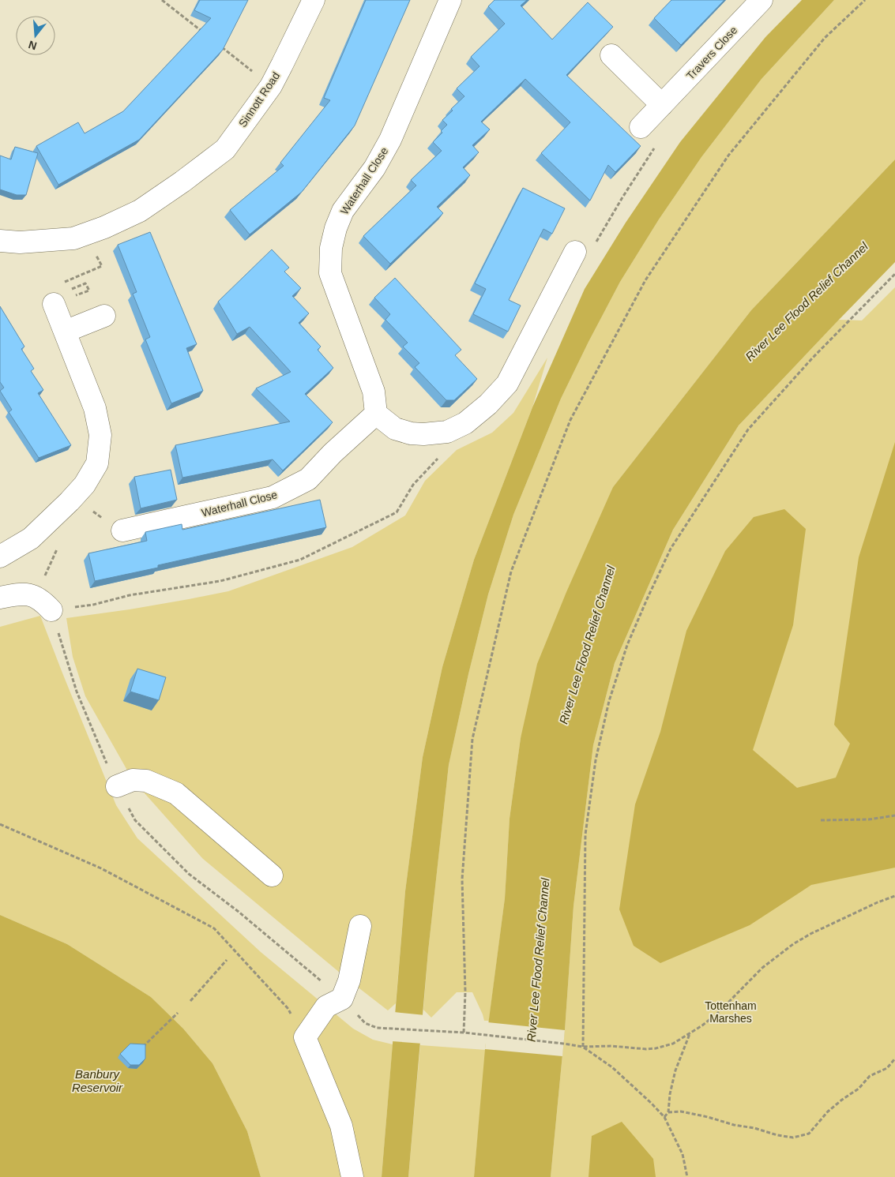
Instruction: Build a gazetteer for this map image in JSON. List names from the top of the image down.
{
  "streets": {
    "street": ["Travers Close", "Sinnott Road", "Waterhall Close"]
  },
  "water": ["River Lee Flood Relief Channel", "Banbury Reservoir"],
  "parks": ["Tottenham Marshes"],
  "north": "bottom"
}
